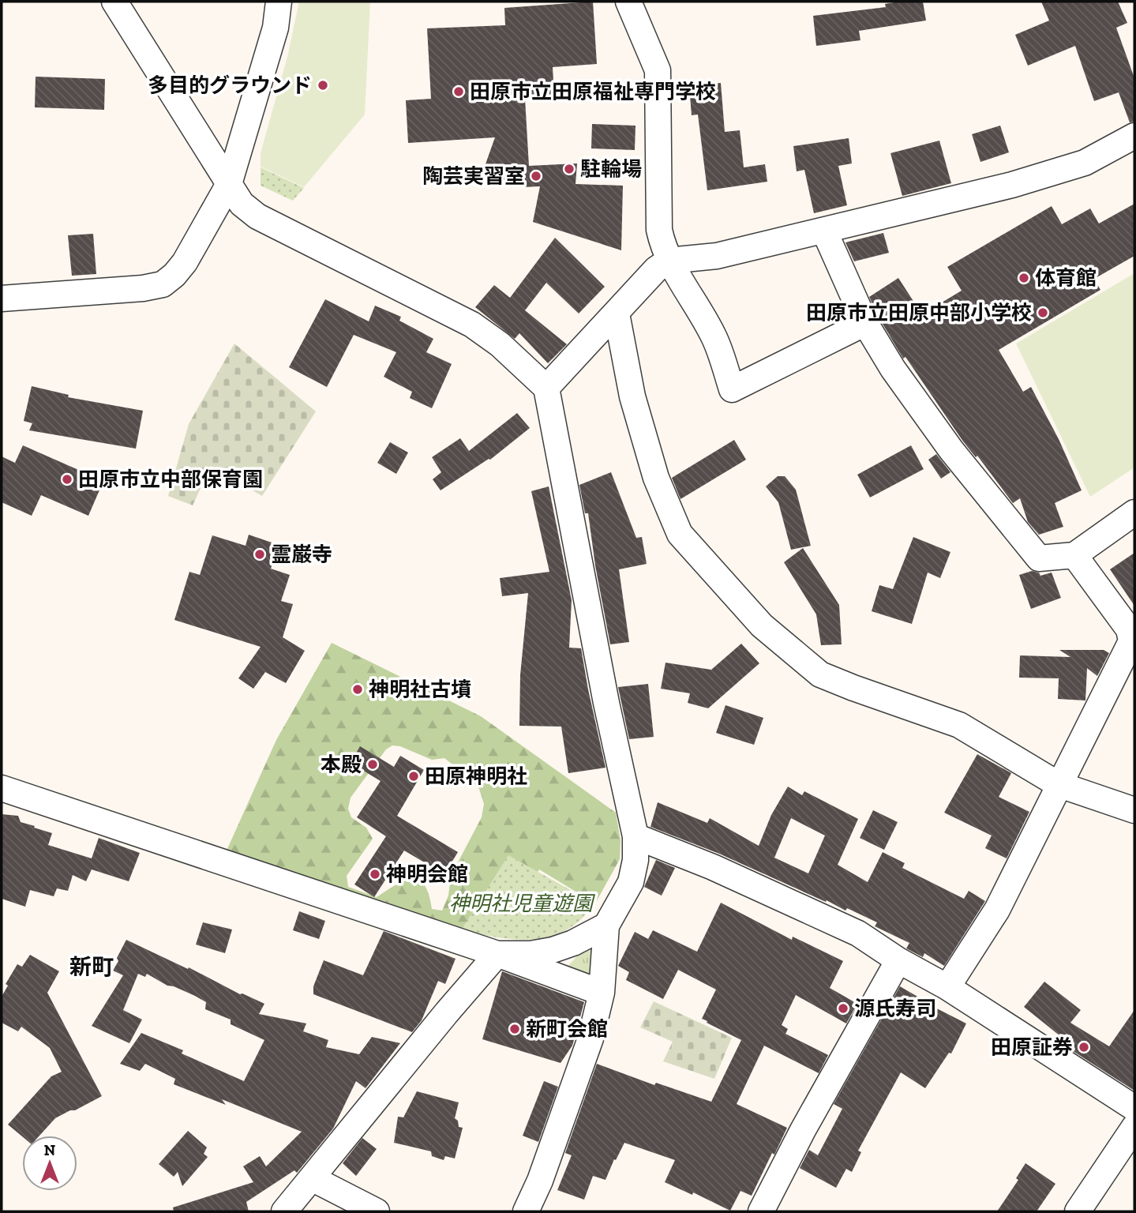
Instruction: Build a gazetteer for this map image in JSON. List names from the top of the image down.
{
  "districts": ["新町"],
  "parks": ["神明社児童遊園"],
  "places": [
    "多目的グラウンド",
    "田原市立田原福祉専門学校",
    "駐輪場",
    "陶芸実習室",
    "体育館",
    "田原市立田原中部小学校",
    "田原市立中部保育園",
    "霊巌寺",
    "神明社古墳",
    "本殿",
    "田原神明社",
    "神明会館",
    "源氏寿司",
    "新町会館",
    "田原証券"
  ],
  "north": "top"
}
